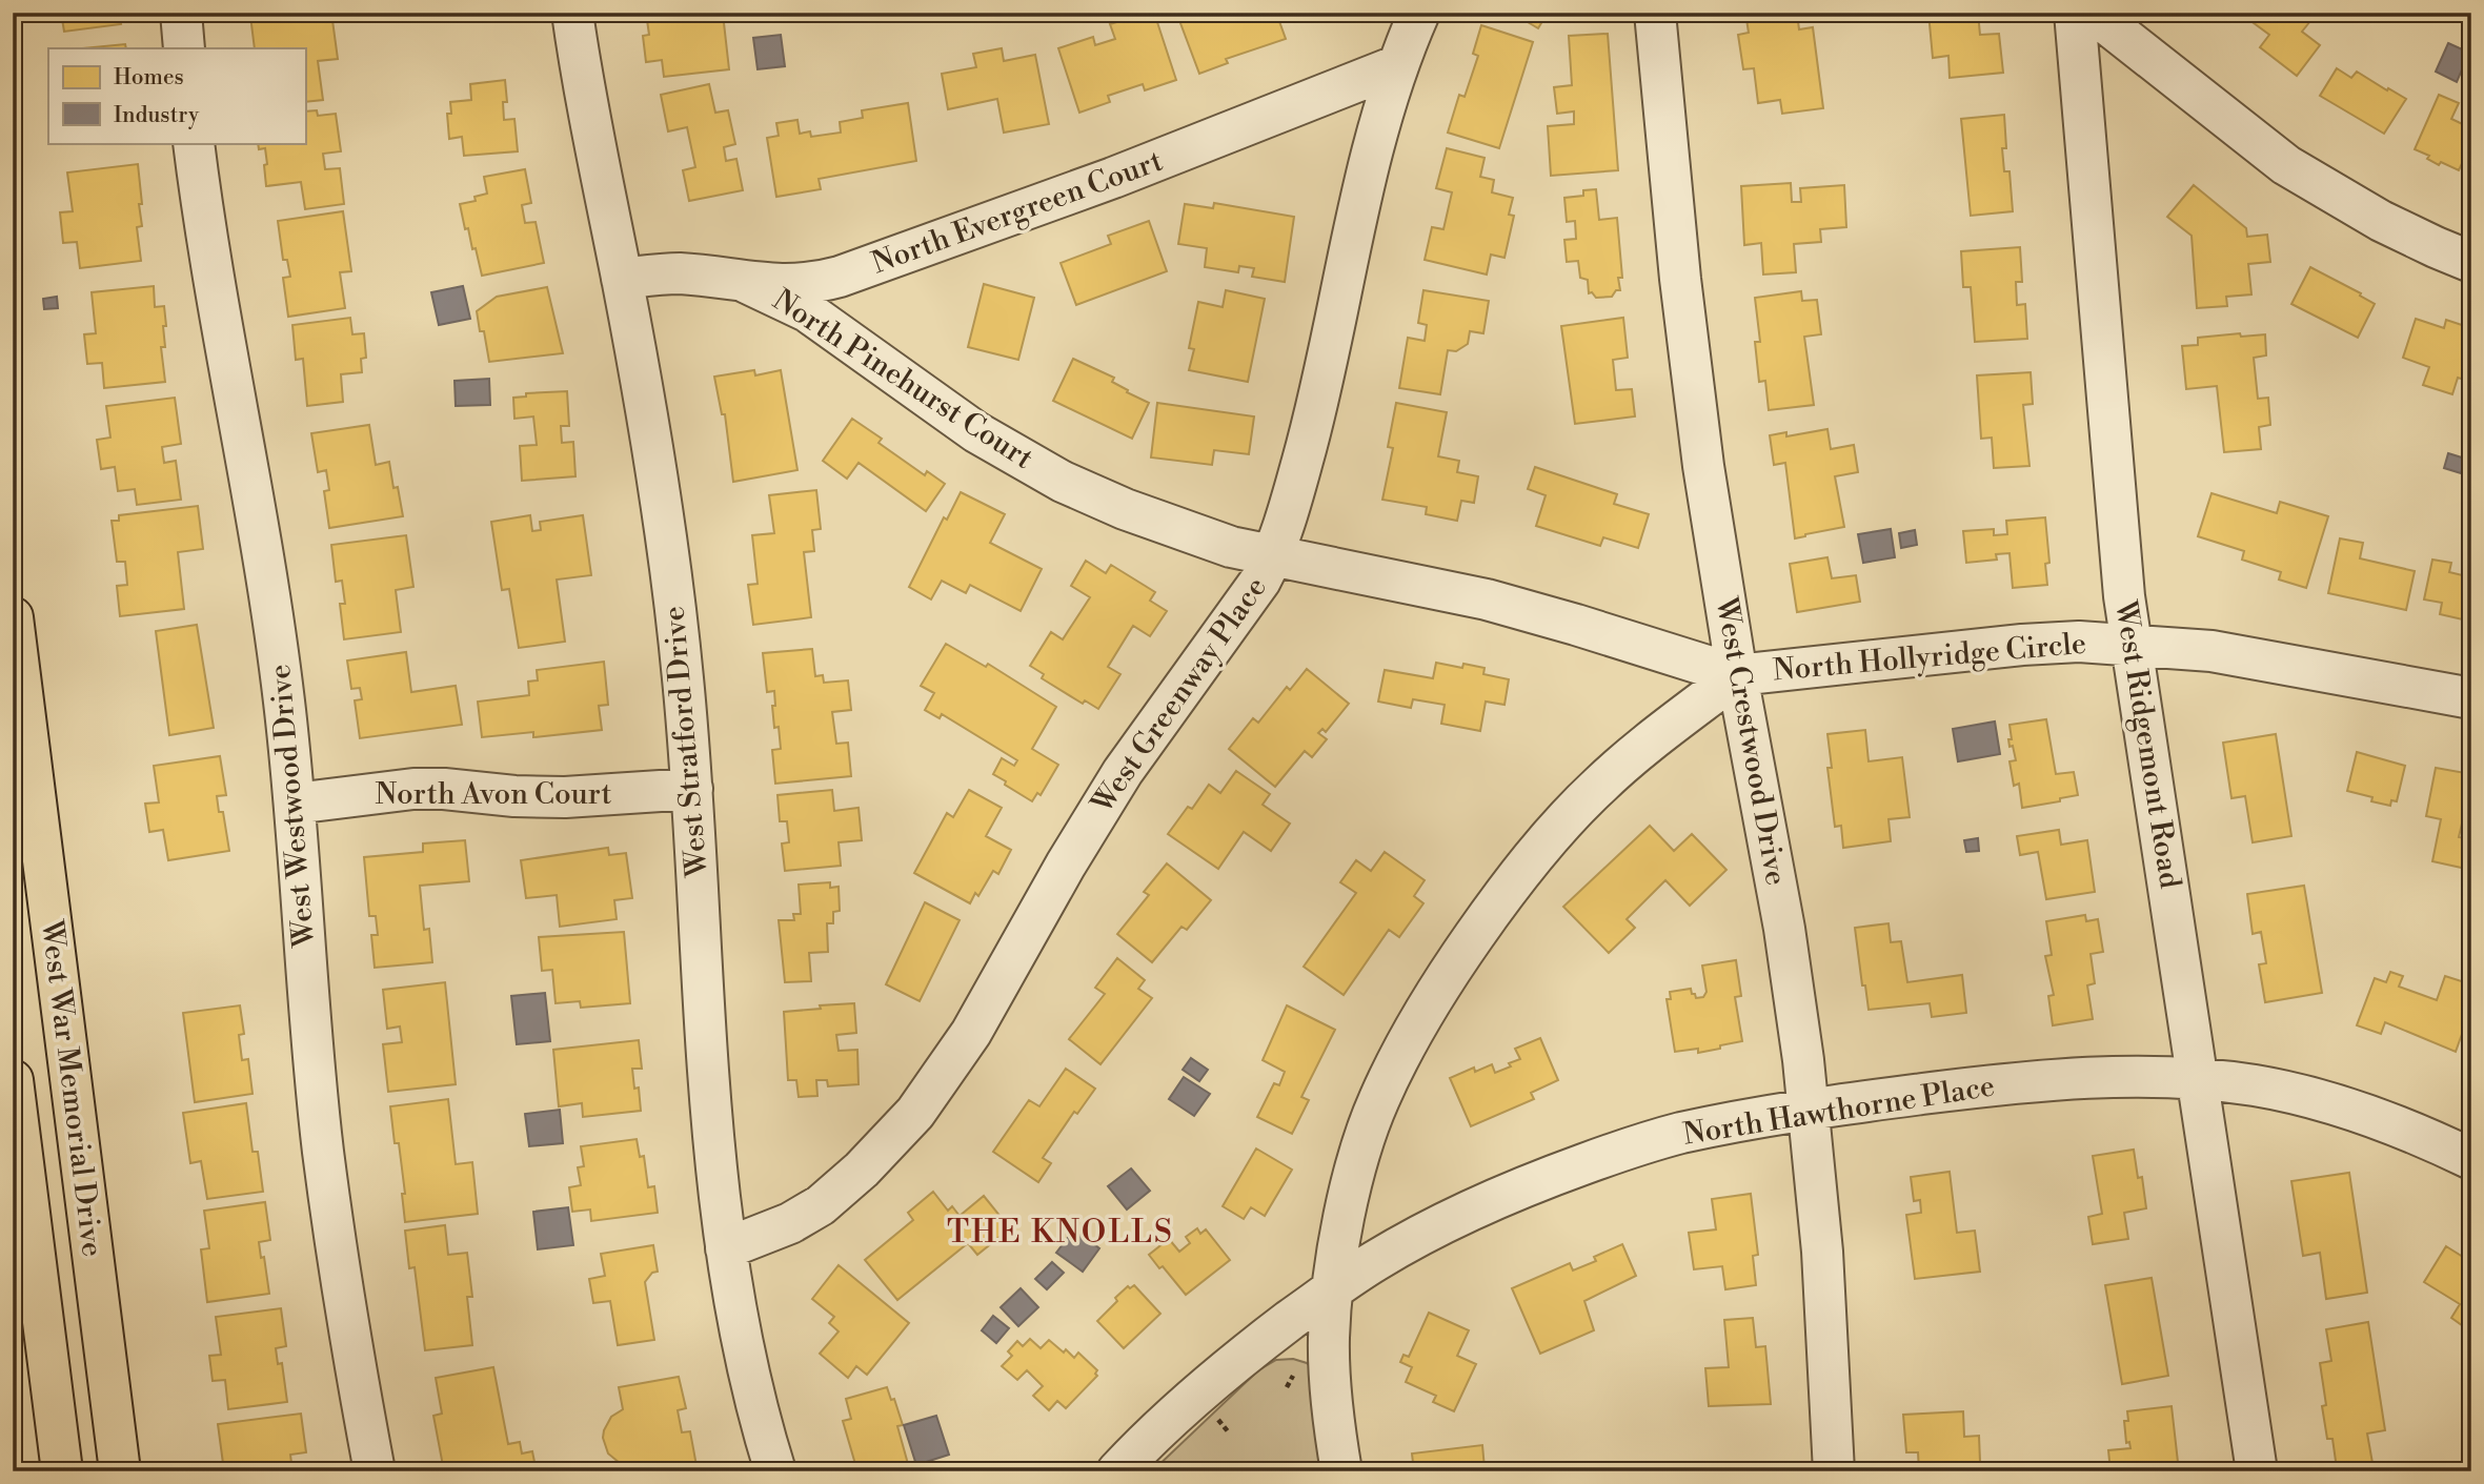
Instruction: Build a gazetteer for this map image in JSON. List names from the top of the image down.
{
  "streets": {
    "highway": ["West War Memorial Drive"],
    "street": [
      "North Evergreen Court",
      "North Pinehurst Court",
      "North Hollyridge Circle",
      "West Greenway Place",
      "West Stratford Drive",
      "West Crestwood Drive",
      "West Ridgemont Road",
      "North Avon Court",
      "West Westwood Drive",
      "North Hawthorne Place"
    ]
  },
  "crossings": [
    ["North Evergreen Court", "North Pinehurst Court"],
    ["North Evergreen Court", "West Greenway Place"],
    ["North Evergreen Court", "West Stratford Drive"],
    ["North Pinehurst Court", "North Hollyridge Circle"],
    ["North Pinehurst Court", "West Greenway Place"],
    ["North Pinehurst Court", "West Crestwood Drive"],
    ["North Hollyridge Circle", "West Crestwood Drive"],
    ["North Hollyridge Circle", "West Ridgemont Road"],
    ["West Greenway Place", "West Stratford Drive"],
    ["West Stratford Drive", "North Avon Court"],
    ["West Crestwood Drive", "North Hawthorne Place"],
    ["West Ridgemont Road", "North Hawthorne Place"],
    ["North Avon Court", "West Westwood Drive"]
  ],
  "districts": ["THE KNOLLS"],
  "legend": ["Homes", "Industry"]
}
